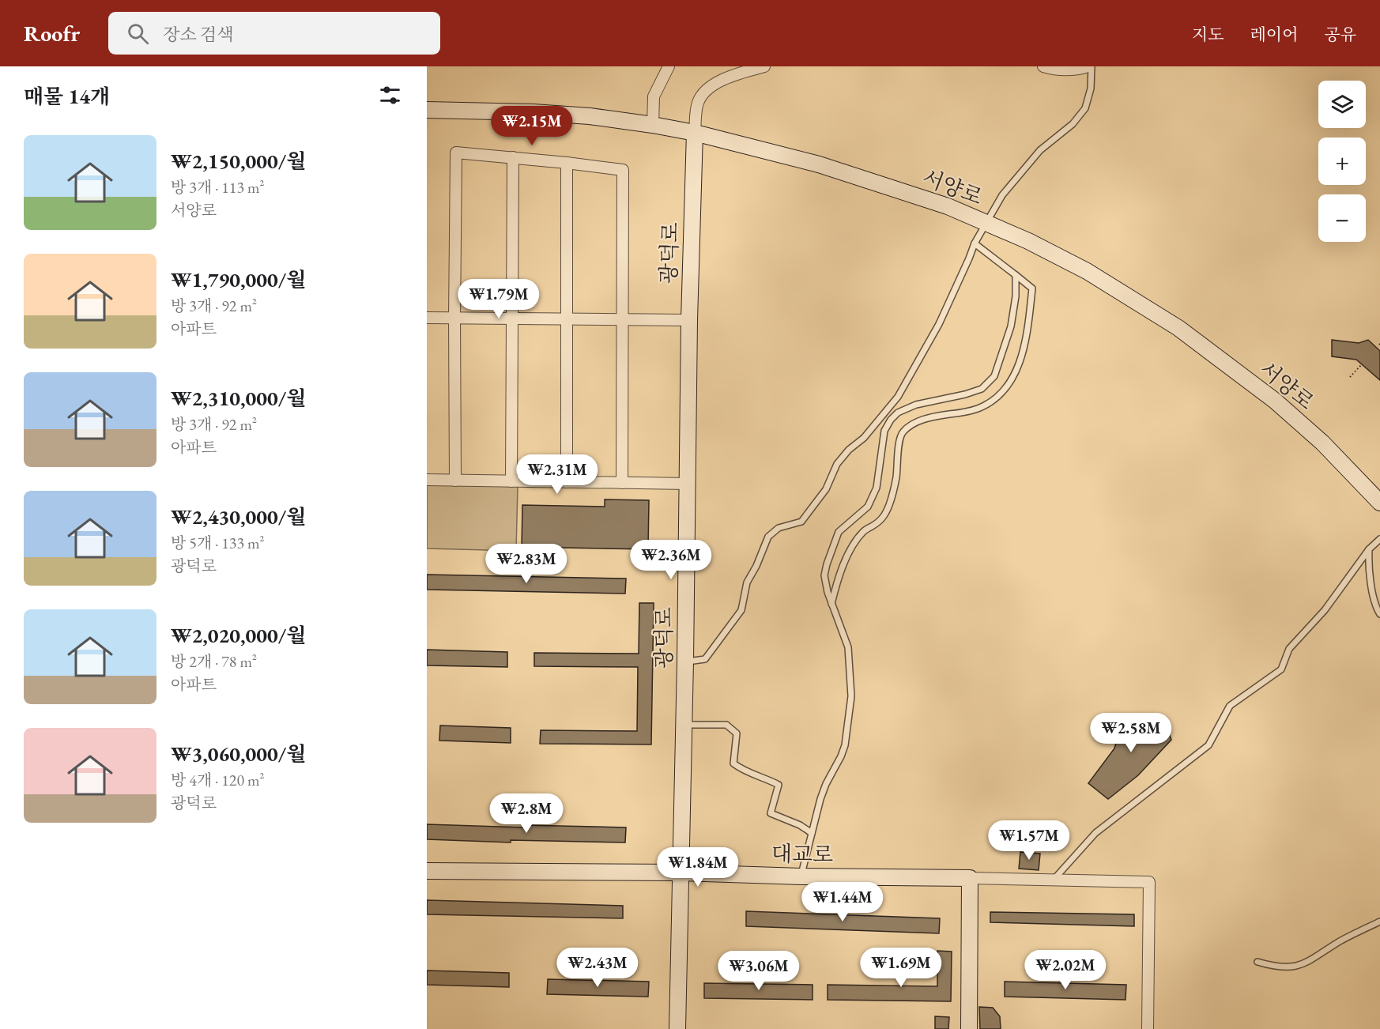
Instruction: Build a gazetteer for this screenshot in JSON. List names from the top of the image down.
{
  "streets": {
    "street": ["서양로", "광덕로", "대교로"]
  },
  "crossings": [
    ["서양로", "광덕로"],
    ["광덕로", "대교로"]
  ],
  "page": {
    "header": "Roofr",
    "search": "장소 검색",
    "nav": ["지도", "레이어", "공유"],
    "heading": "매물 14개",
    "map_buttons": ["+", "−"],
    "price": [
      "₩2.15M",
      "₩1.79M",
      "₩2.31M",
      "₩2.36M",
      "₩2.83M",
      "₩2.58M",
      "₩2.8M",
      "₩1.57M",
      "₩1.84M",
      "₩1.44M",
      "₩2.43M",
      "₩1.69M",
      "₩2.02M",
      "₩3.06M"
    ],
    "list": [
      {
        "name": "₩2,150,000/월",
        "note": "방 3개 · 113 m² · 서양로"
      },
      {
        "name": "₩1,790,000/월",
        "note": "방 3개 · 92 m² · 아파트"
      },
      {
        "name": "₩2,310,000/월",
        "note": "방 3개 · 92 m² · 아파트"
      },
      {
        "name": "₩2,430,000/월",
        "note": "방 5개 · 133 m² · 광덕로"
      },
      {
        "name": "₩2,020,000/월",
        "note": "방 2개 · 78 m² · 아파트"
      },
      {
        "name": "₩3,060,000/월",
        "note": "방 4개 · 120 m² · 광덕로"
      }
    ]
  }
}
